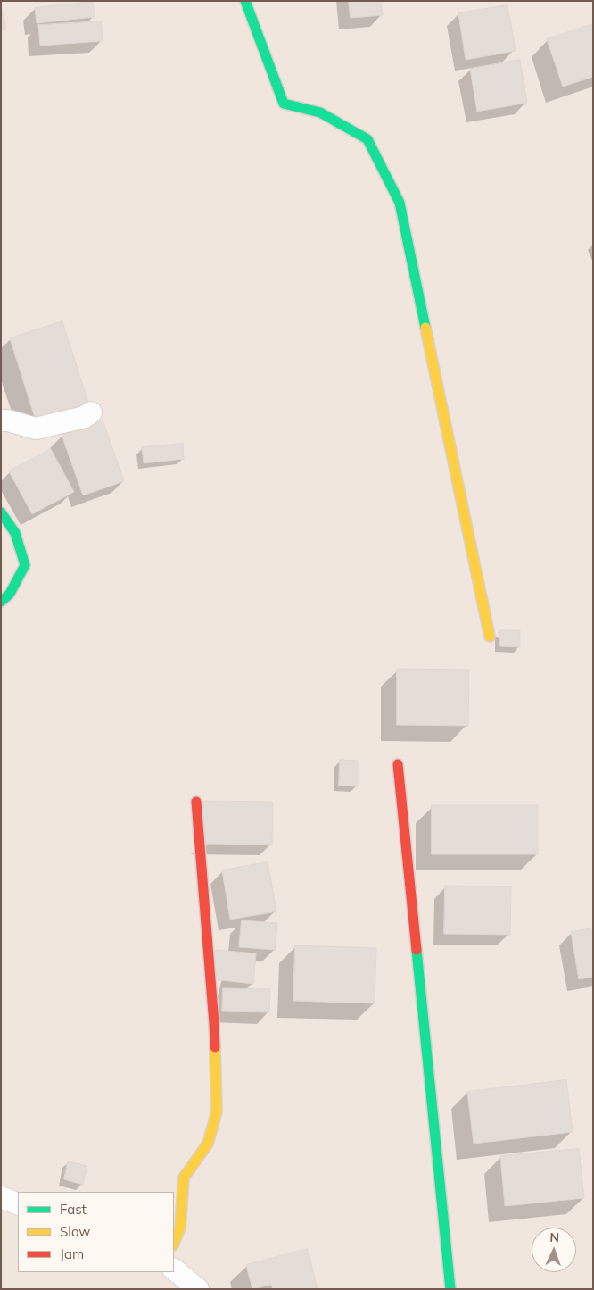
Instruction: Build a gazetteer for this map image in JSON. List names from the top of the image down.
{
  "legend": ["Fast", "Slow", "Jam"],
  "north": "top"
}
